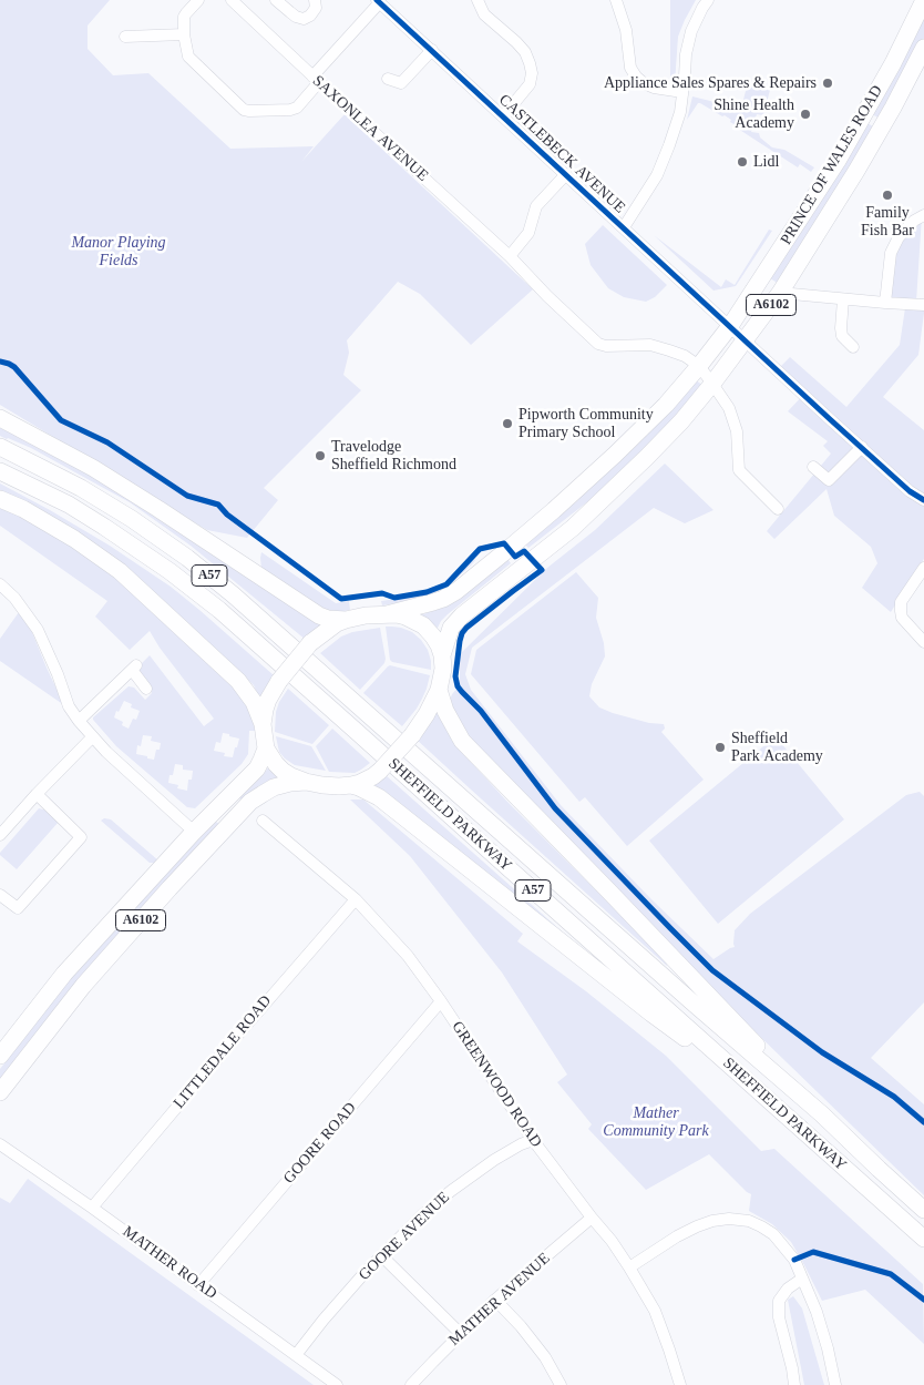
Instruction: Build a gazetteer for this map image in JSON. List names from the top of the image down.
{
  "streets": {
    "highway": [
      "PRINCE OF WALES ROAD",
      "A6102",
      "A57",
      "SHEFFIELD PARKWAY"
    ],
    "street": [
      "SAXONLEA AVENUE",
      "CASTLEBECK AVENUE",
      "LITTLEDALE ROAD",
      "GREENWOOD ROAD",
      "GOORE ROAD",
      "GOORE AVENUE",
      "MATHER ROAD",
      "MATHER AVENUE"
    ]
  },
  "crossings": [
    ["SAXONLEA AVENUE", "PRINCE OF WALES ROAD"],
    ["CASTLEBECK AVENUE", "PRINCE OF WALES ROAD"],
    ["PRINCE OF WALES ROAD", "A6102"],
    ["A57", "SHEFFIELD PARKWAY"],
    ["LITTLEDALE ROAD", "GREENWOOD ROAD"],
    ["LITTLEDALE ROAD", "MATHER ROAD"],
    ["GREENWOOD ROAD", "GOORE ROAD"],
    ["GREENWOOD ROAD", "GOORE AVENUE"],
    ["GREENWOOD ROAD", "MATHER AVENUE"],
    ["GOORE ROAD", "MATHER ROAD"],
    ["GOORE AVENUE", "MATHER ROAD"]
  ],
  "parks": ["Manor Playing Fields", "Mather Community Park"],
  "places": [
    "Appliance Sales Spares & Repairs",
    "Shine Health Academy",
    "Lidl",
    "Family Fish Bar",
    "Pipworth Community Primary School",
    "Travelodge Sheffield Richmond",
    "Sheffield Park Academy"
  ]
}
